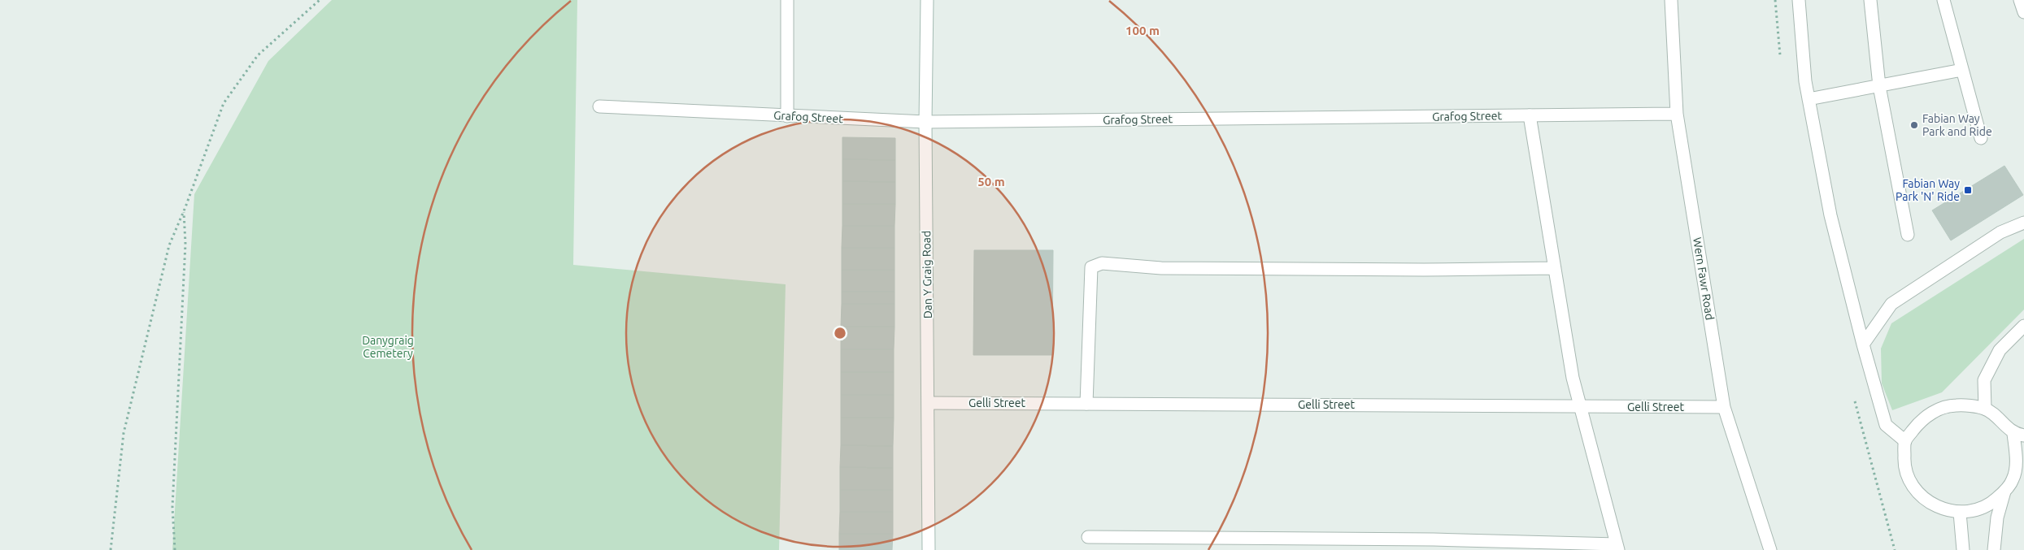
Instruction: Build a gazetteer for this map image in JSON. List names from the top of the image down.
{
  "streets": {
    "street": [
      "Grafog Street",
      "Dan Y Graig Road",
      "Wern Fawr Road",
      "Gelli Street"
    ]
  },
  "crossings": [
    ["Grafog Street", "Dan Y Graig Road"],
    ["Grafog Street", "Wern Fawr Road"],
    ["Dan Y Graig Road", "Gelli Street"],
    ["Wern Fawr Road", "Gelli Street"]
  ],
  "parks": ["Danygraig Cemetery"],
  "places": {
    "other": ["Fabian Way Park and Ride"],
    "transit": ["Fabian Way Park 'N' Ride"]
  },
  "rings": ["100 m", "50 m"]
}
